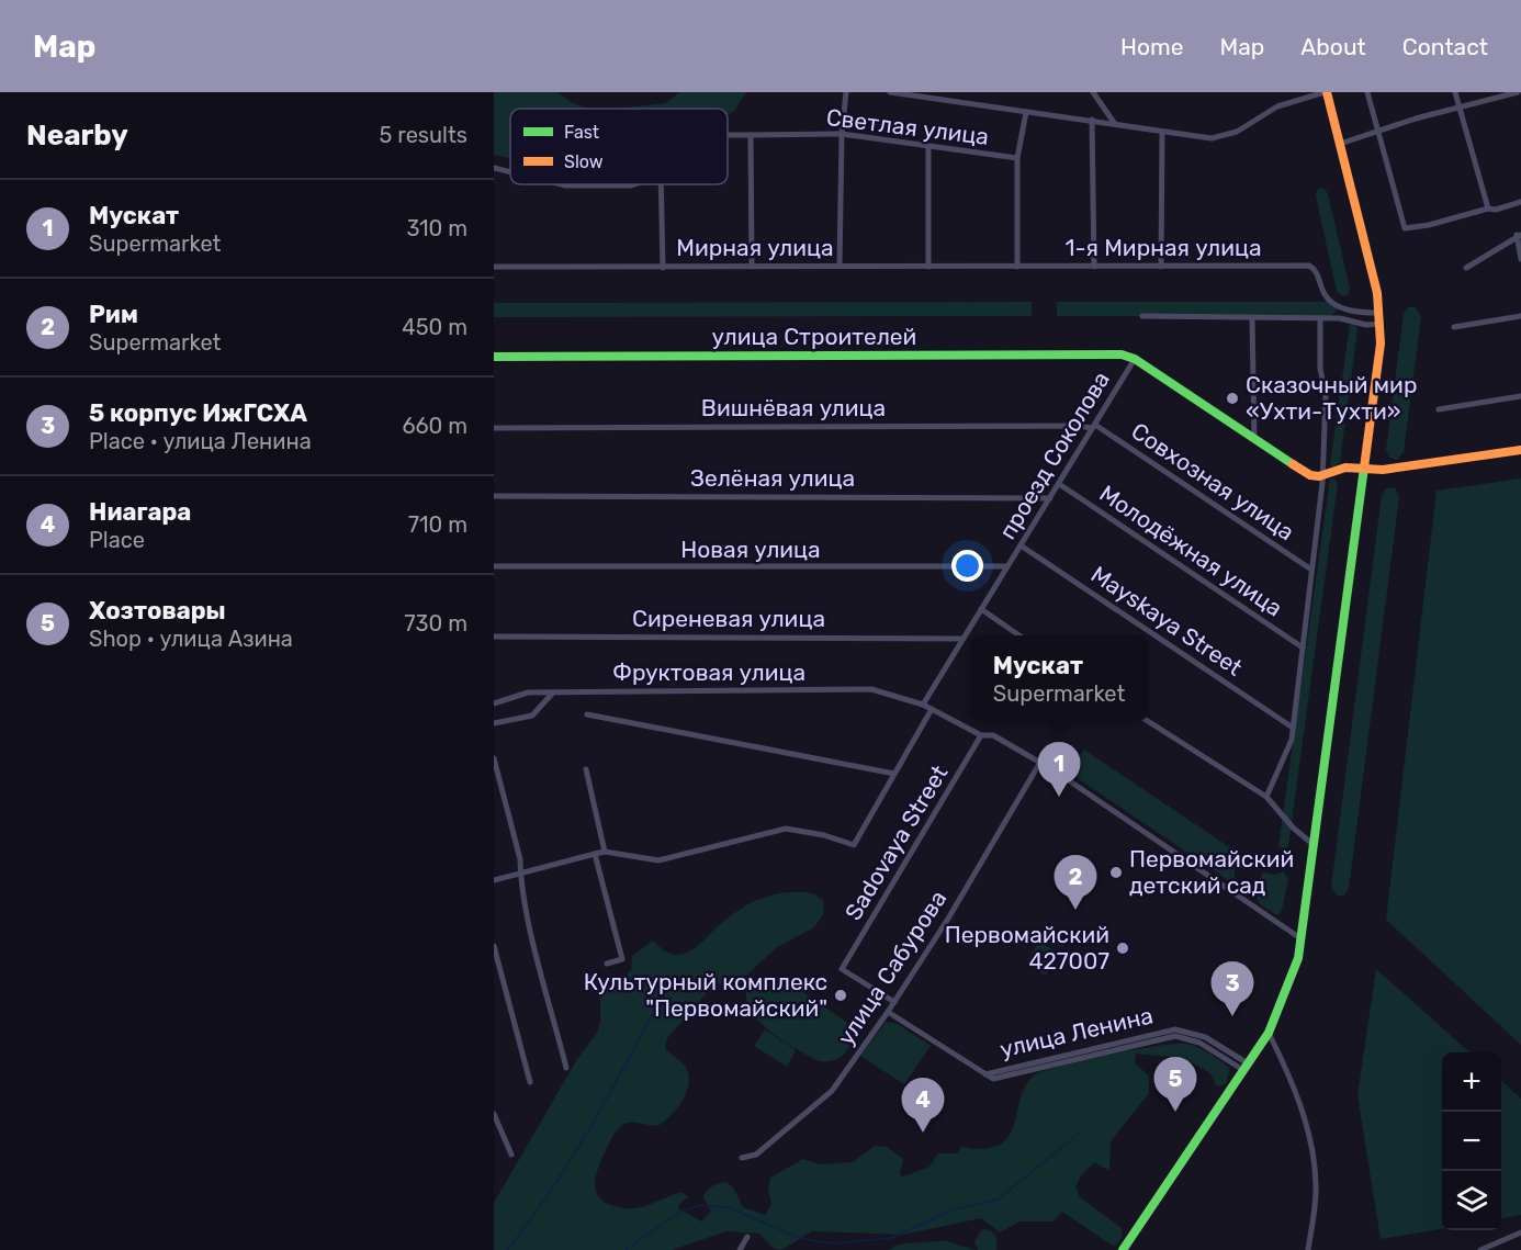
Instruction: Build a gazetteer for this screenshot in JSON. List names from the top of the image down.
{
  "streets": {
    "street": [
      "Светлая улица",
      "Мирная улица",
      "1-я Мирная улица",
      "улица Строителей",
      "Вишнёвая улица",
      "проезд Соколова",
      "Зелёная улица",
      "Совхозная улица",
      "Новая улица",
      "Молодёжная улица",
      "Сиреневая улица",
      "Mayskaya Street",
      "Фруктовая улица",
      "Sadovaya Street",
      "улица Сабурова",
      "улица Ленина"
    ]
  },
  "crossings": [
    ["Мирная улица", "1-я Мирная улица"],
    ["улица Строителей", "проезд Соколова"],
    ["Вишнёвая улица", "проезд Соколова"],
    ["Вишнёвая улица", "Совхозная улица"],
    ["проезд Соколова", "Зелёная улица"],
    ["проезд Соколова", "Совхозная улица"],
    ["проезд Соколова", "Новая улица"],
    ["проезд Соколова", "Молодёжная улица"],
    ["проезд Соколова", "Сиреневая улица"],
    ["проезд Соколова", "Mayskaya Street"],
    ["проезд Соколова", "Фруктовая улица"],
    ["Фруктовая улица", "Sadovaya Street"],
    ["Фруктовая улица", "улица Сабурова"],
    ["Sadovaya Street", "улица Сабурова"],
    ["улица Сабурова", "улица Ленина"]
  ],
  "places": [
    "Сказочный мир «Ухти-Тухти»",
    "Первомайский детский сад",
    "Первомайский 427007",
    "Культурный комплекс \"Первомайский\""
  ],
  "legend": ["Fast", "Slow"],
  "page": {
    "header": "Map",
    "nav": [
      "Home",
      "Map",
      "About",
      "Contact"
    ],
    "heading": ["Nearby", "5 results"],
    "list": [
      {
        "mark": "1",
        "name": "Мускат",
        "note": "Supermarket",
        "value": "310 m"
      },
      {
        "mark": "2",
        "name": "Рим",
        "note": "Supermarket",
        "value": "450 m"
      },
      {
        "mark": "3",
        "name": "5 корпус ИжГСХА",
        "note": "Place · улица Ленина",
        "value": "660 m"
      },
      {
        "mark": "4",
        "name": "Ниагара",
        "note": "Place",
        "value": "710 m"
      },
      {
        "mark": "5",
        "name": "Хозтовары",
        "note": "Shop · улица Азина",
        "value": "730 m"
      }
    ],
    "popup": ["Мускат", "Supermarket"],
    "pins": [
      "1",
      "2",
      "3",
      "5",
      "4"
    ],
    "map_buttons": ["+", "−"]
  }
}
